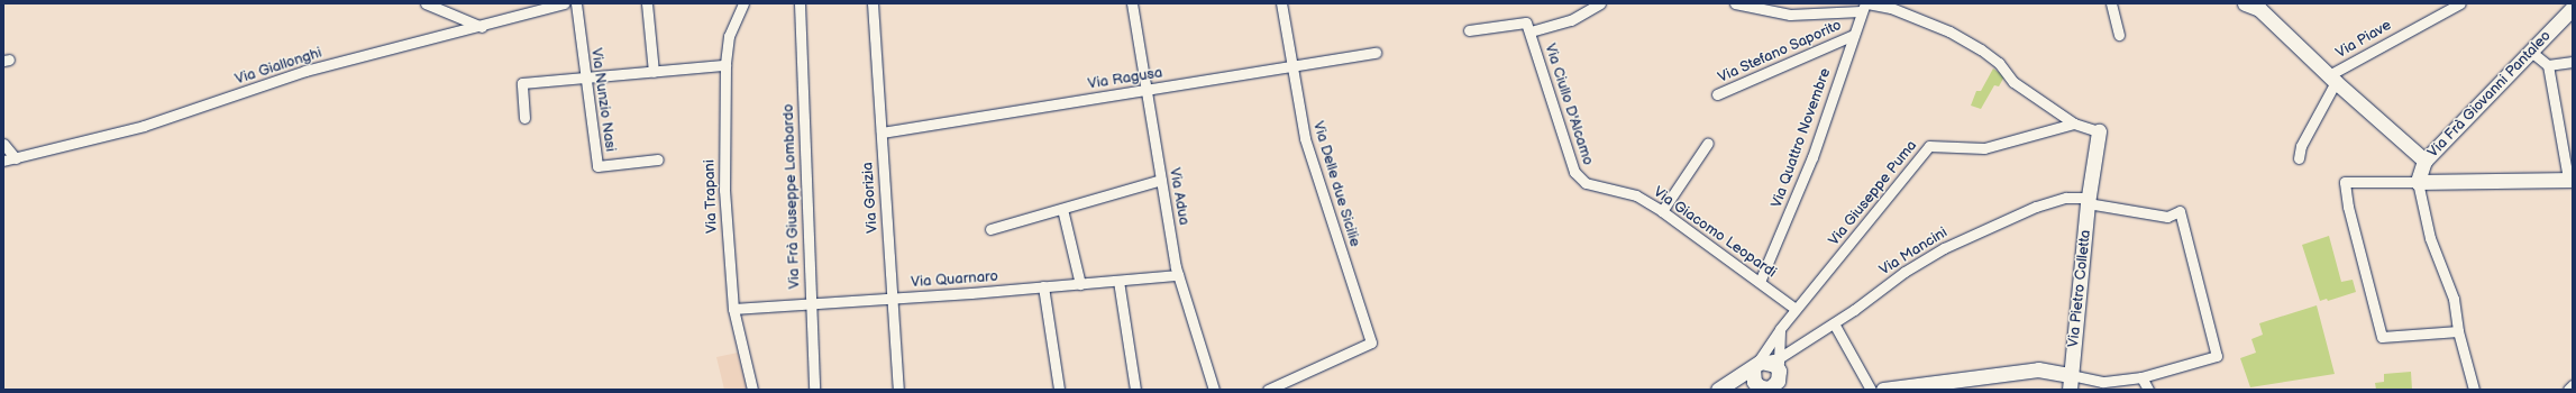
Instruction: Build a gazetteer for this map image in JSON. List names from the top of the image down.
{
  "streets": {
    "street": [
      "Via Piave",
      "Via Stefano Saporito",
      "Via Giallonghi",
      "Via Ragusa",
      "Via Frà Giovanni Pantaleo",
      "Via Nunzio Nasi",
      "Via Ciullo D'Alcamo",
      "Via Quattro Novembre",
      "Via Delle due Sicilie",
      "Via Giuseppe Puma",
      "Via Trapani",
      "Via Frà Giuseppe Lombardo",
      "Via Adua",
      "Via Gorizia",
      "Via Giacomo Leopardi",
      "Via Mancini",
      "Via Quarnaro",
      "Via Pietro Colletta"
    ]
  },
  "crossings": [
    ["Via Stefano Saporito", "Via Quattro Novembre"],
    ["Via Ragusa", "Via Delle due Sicilie"],
    ["Via Ragusa", "Via Adua"],
    ["Via Ragusa", "Via Gorizia"],
    ["Via Ciullo D'Alcamo", "Via Giacomo Leopardi"],
    ["Via Quattro Novembre", "Via Giacomo Leopardi"],
    ["Via Giuseppe Puma", "Via Giacomo Leopardi"],
    ["Via Giuseppe Puma", "Via Mancini"],
    ["Via Trapani", "Via Quarnaro"],
    ["Via Frà Giuseppe Lombardo", "Via Quarnaro"],
    ["Via Adua", "Via Quarnaro"],
    ["Via Gorizia", "Via Quarnaro"],
    ["Via Mancini", "Via Pietro Colletta"]
  ]
}
